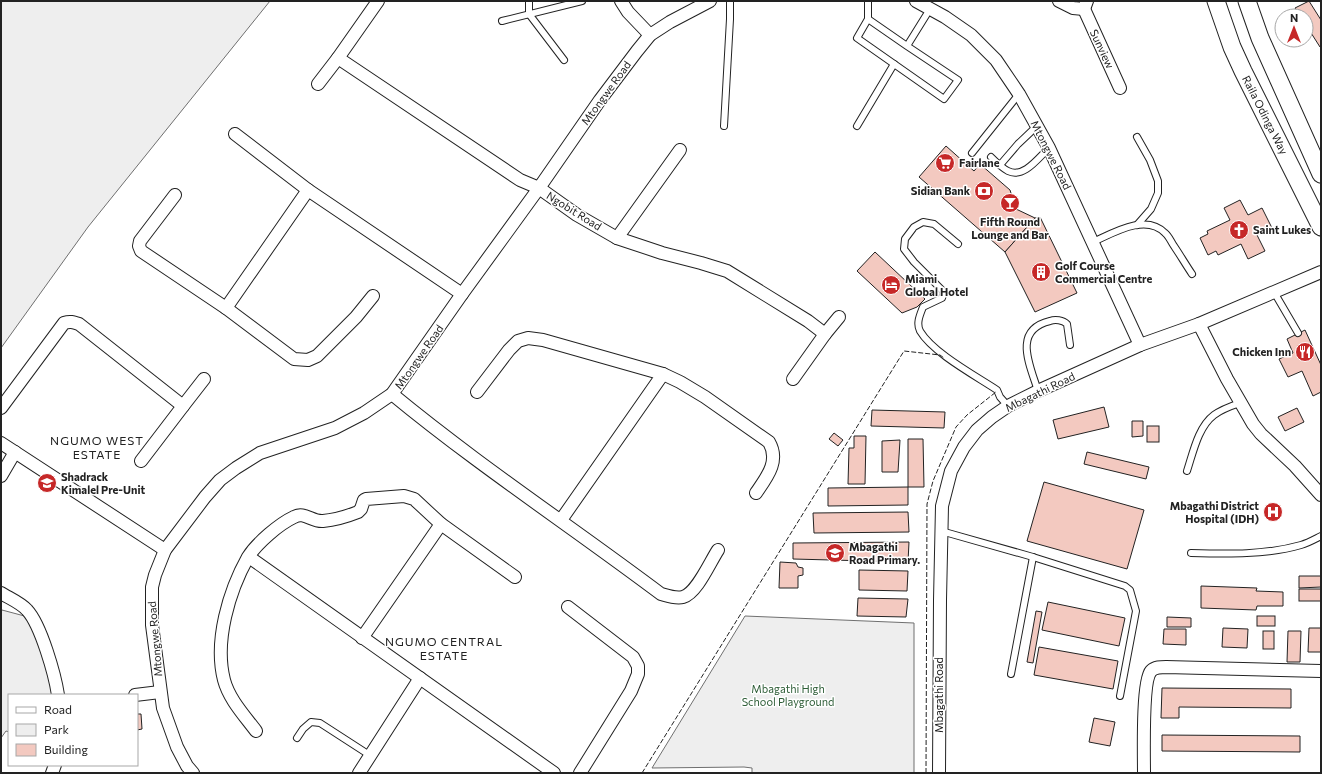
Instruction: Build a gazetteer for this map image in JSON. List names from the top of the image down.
{
  "streets": {
    "main road": ["Raila Odinga Way"],
    "street": [
      "Sunview",
      "Mtongwe Road",
      "Ngobit Road",
      "Mbagathi Road"
    ]
  },
  "crossings": [
    ["Mtongwe Road", "Ngobit Road"],
    ["Mtongwe Road", "Mbagathi Road"]
  ],
  "districts": ["NGUMO WEST ESTATE", "NGUMO CENTRAL ESTATE"],
  "parks": ["Mbagathi High School Playground"],
  "places": {
    "supermarket": ["Fairlane"],
    "bank": ["Sidian Bank"],
    "bar": ["Fifth Round Lounge and Bar"],
    "church": ["Saint Lukes"],
    "building": ["Golf Course Commercial Centre"],
    "hotel": ["Miami Global Hotel"],
    "restaurant": ["Chicken Inn"],
    "school or university": ["Shadrack Kimalel Pre-Unit", "Mbagathi Road Primary."],
    "hospital": ["Mbagathi District Hospital (IDH)"]
  },
  "legend": ["Road", "Park", "Building"],
  "north": "top"
}
